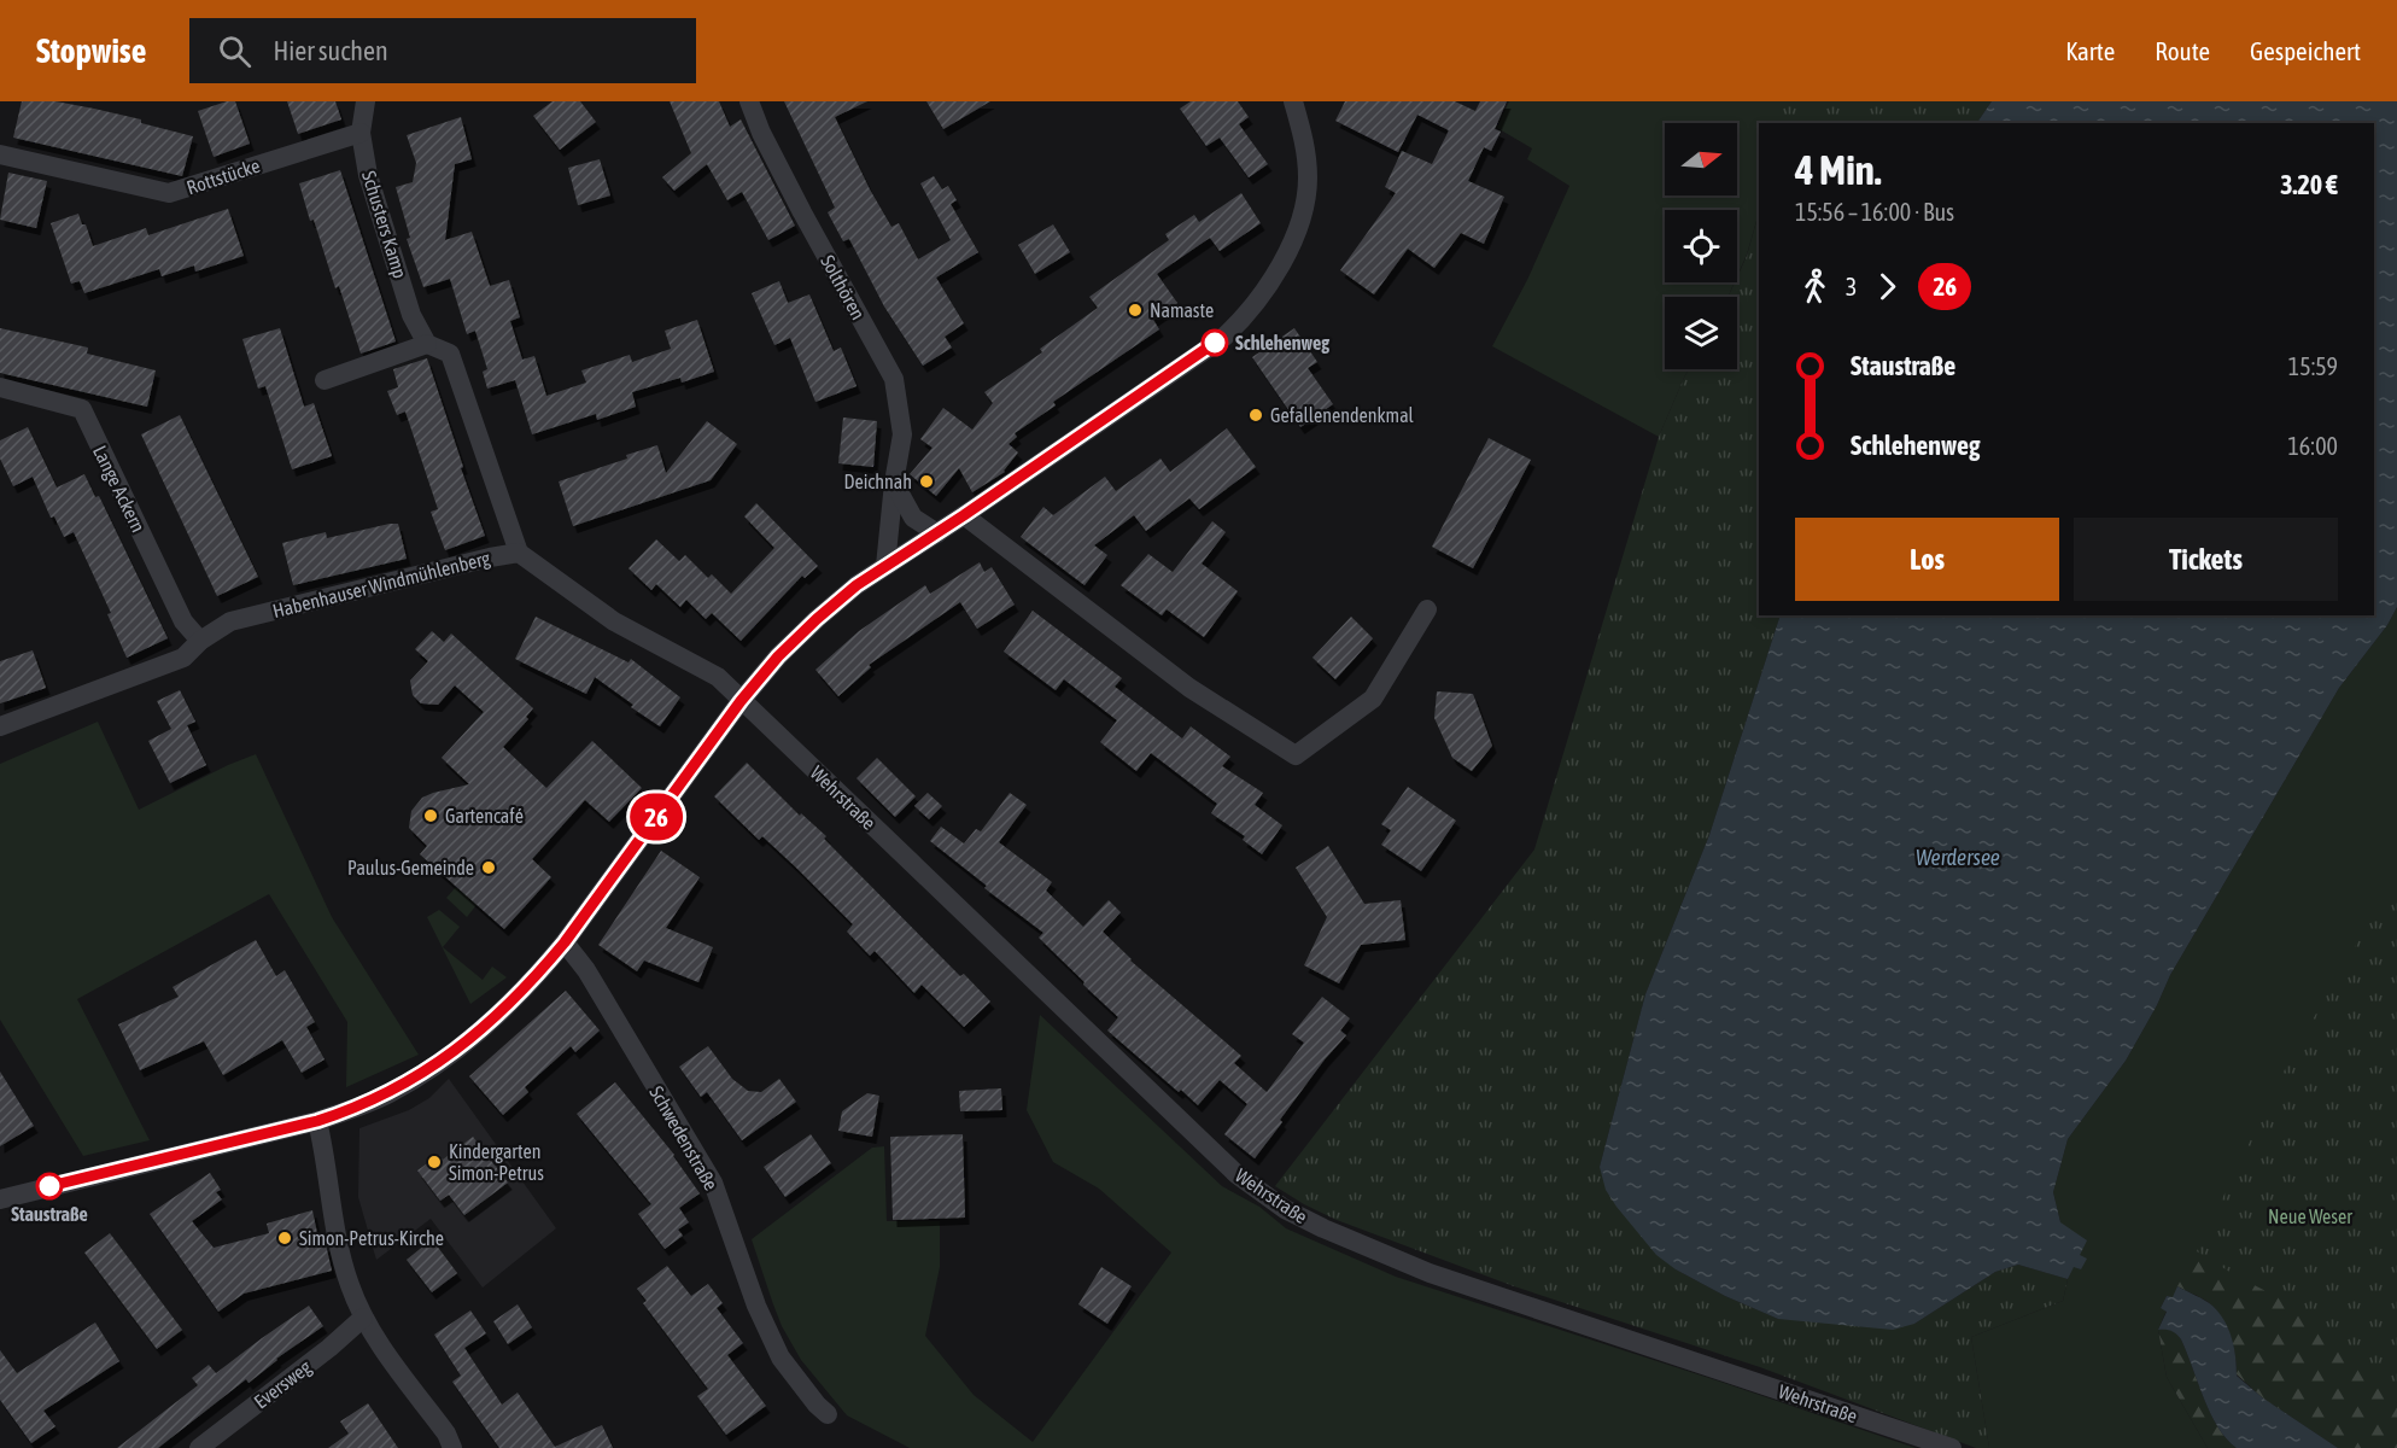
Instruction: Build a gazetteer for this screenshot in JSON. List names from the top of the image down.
{
  "streets": {
    "street": [
      "Rottstücke",
      "Schusters Kamp",
      "Solthören",
      "Lange Ackern",
      "Habenhauser Windmühlenberg",
      "Wehrstraße",
      "Schwedenstraße",
      "Eversweg"
    ]
  },
  "crossings": [
    ["Rottstücke", "Schusters Kamp"],
    ["Schusters Kamp", "Habenhauser Windmühlenberg"],
    ["Lange Ackern", "Habenhauser Windmühlenberg"],
    ["Habenhauser Windmühlenberg", "Wehrstraße"]
  ],
  "water": ["Werdersee"],
  "parks": ["Neue Weser"],
  "places": [
    "Namaste",
    "Schlehenweg",
    "Gefallenendenkmal",
    "Deichnah",
    "Gartencafé",
    "Paulus-Gemeinde",
    "Kindergarten Simon-Petrus",
    "Staustraße",
    "Simon-Petrus-Kirche"
  ],
  "lines": ["bus line 26"],
  "north": "right",
  "page": {
    "header": "Stopwise",
    "search": "Hier suchen",
    "nav": ["Karte", "Route", "Gespeichert"],
    "on_map": "26",
    "heading": ["4 Min.", "15:56 – 16:00 · Bus", "3.20 €"],
    "legs": ["3", "26"],
    "list": [
      {
        "name": "Staustraße",
        "value": "15:59"
      },
      {
        "name": "Schlehenweg",
        "value": "16:00"
      }
    ],
    "buttons": ["Los", "Tickets"]
  }
}
